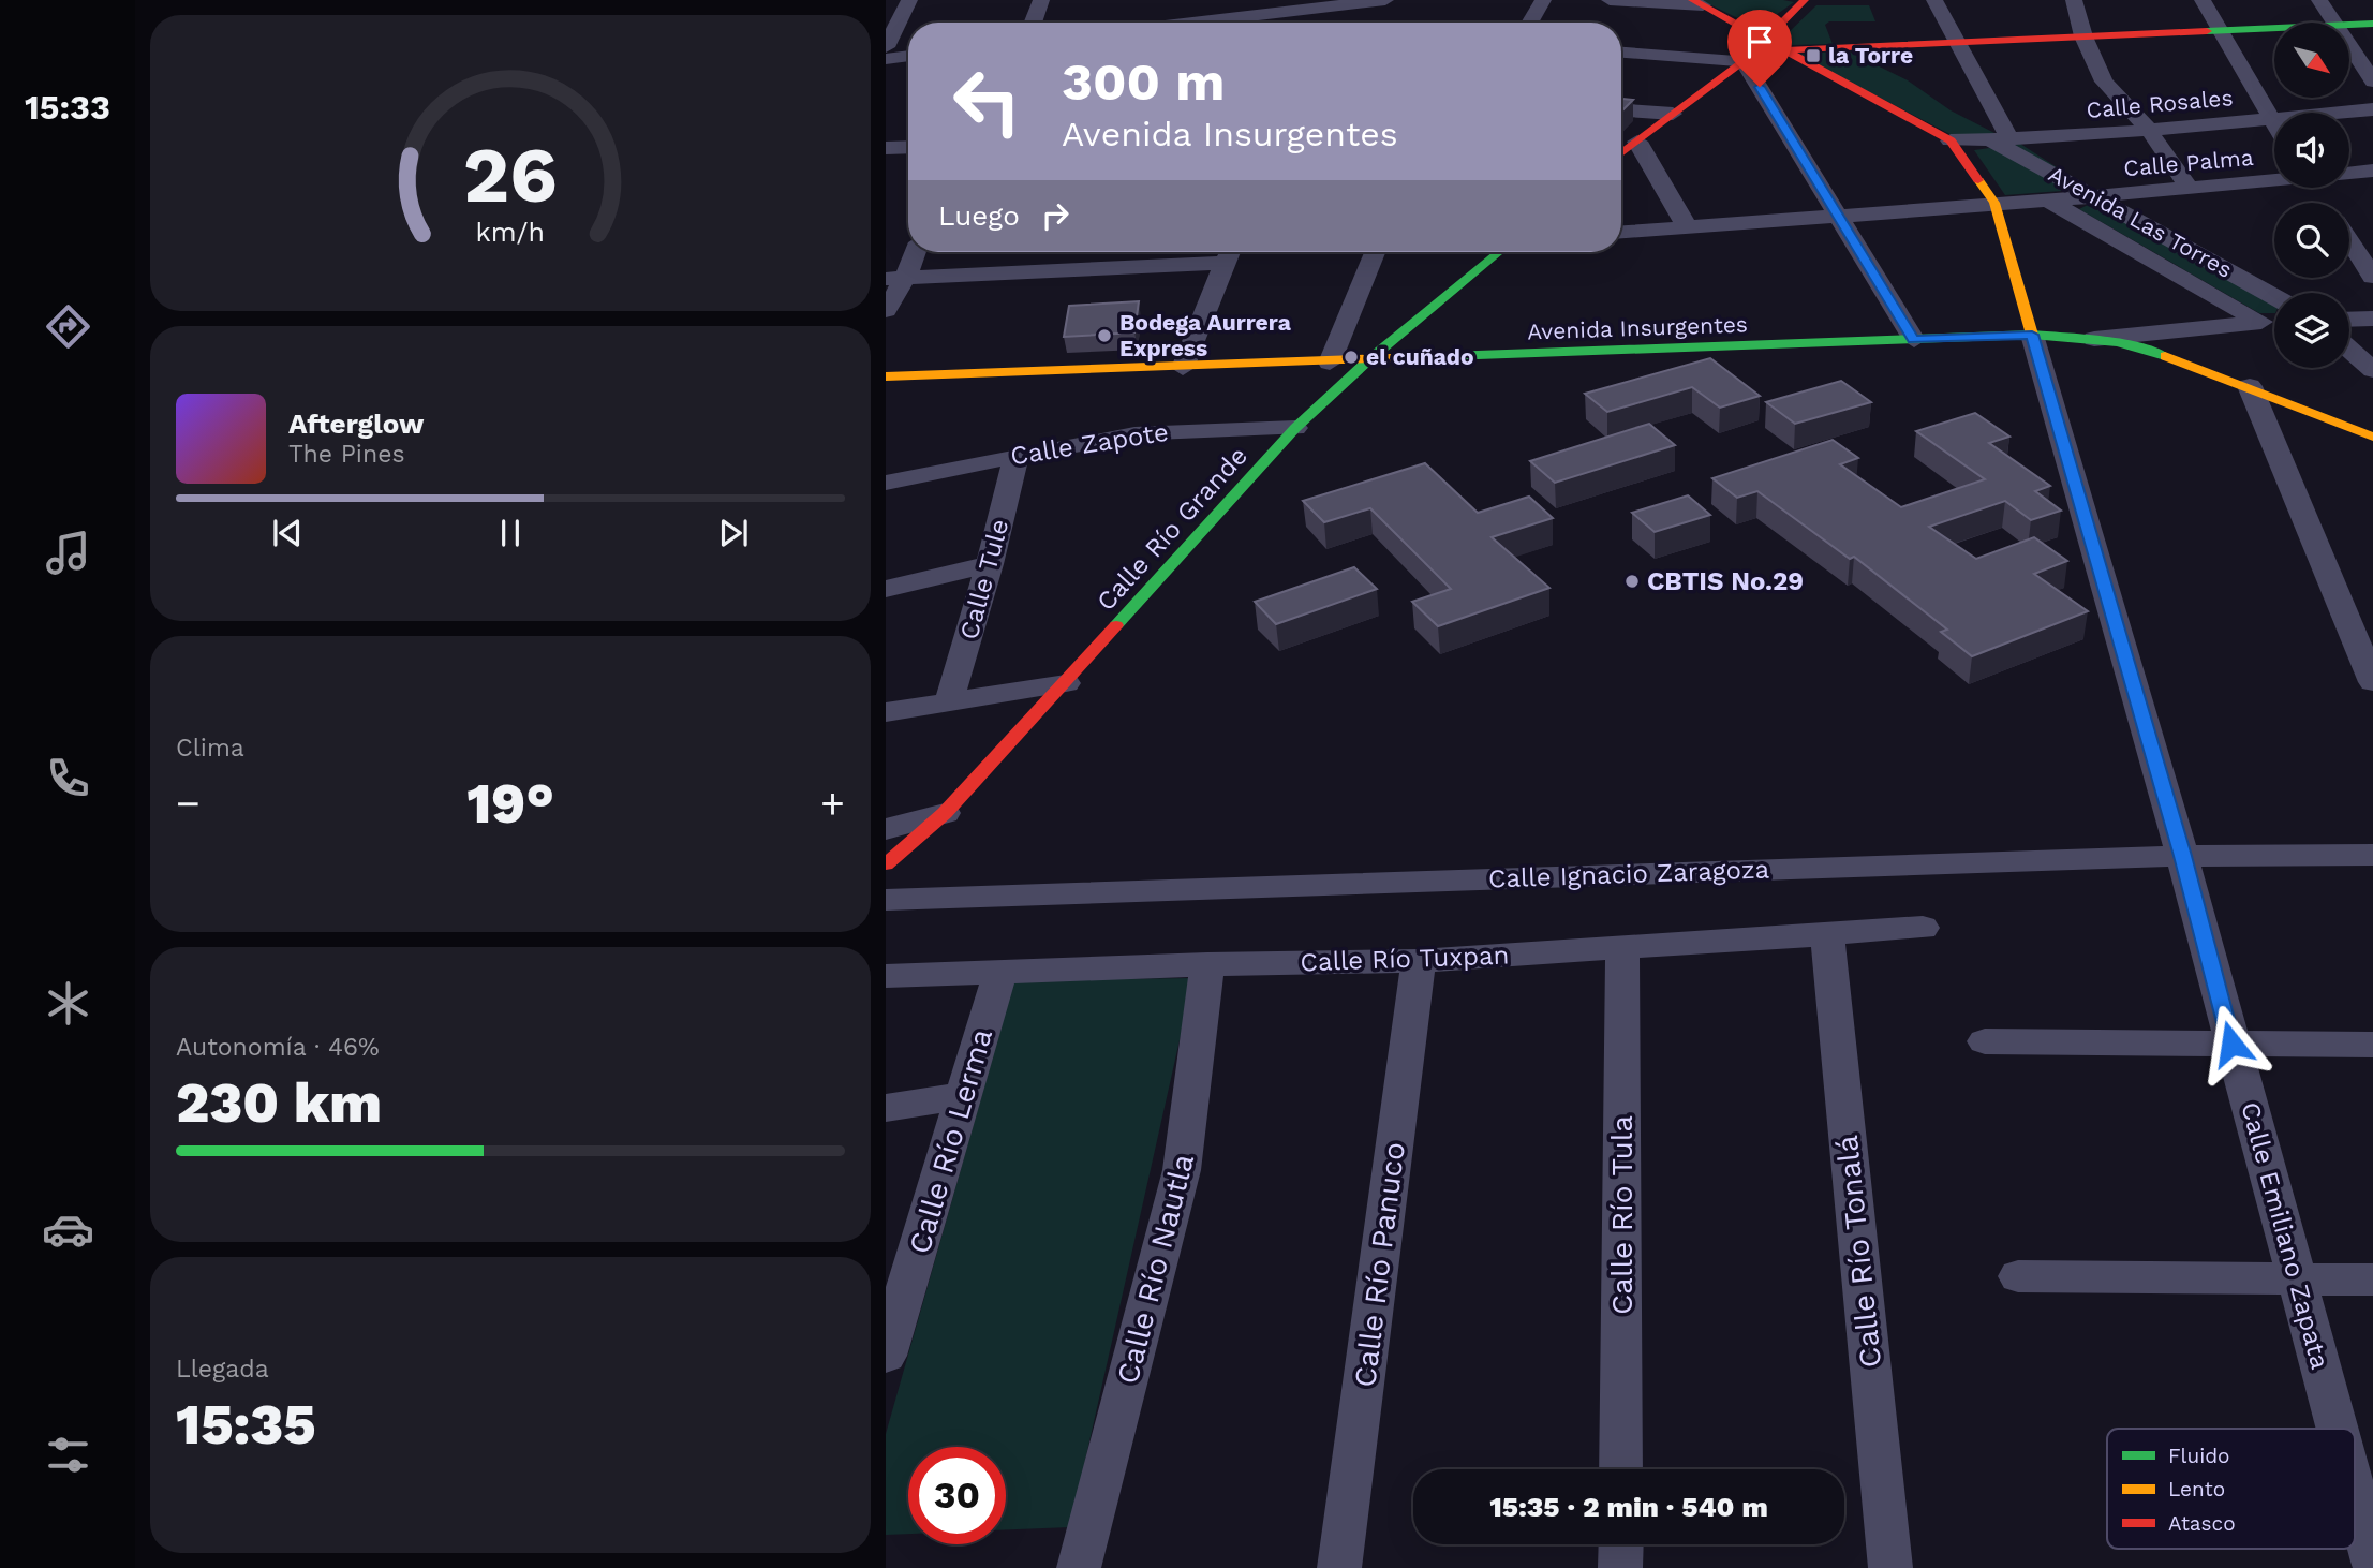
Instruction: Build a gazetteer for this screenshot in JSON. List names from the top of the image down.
{
  "streets": {
    "street": [
      "Calle Rosales",
      "Calle Palma",
      "Avenida Las Torres",
      "Avenida Insurgentes",
      "Calle Zapote",
      "Calle Río Grande",
      "Calle Tule",
      "Calle Ignacio Zaragoza",
      "Calle Río Tuxpan",
      "Calle Río Lerma",
      "Calle Río Tula",
      "Calle Emiliano Zapata",
      "Calle Río Tonalá",
      "Calle Río Panuco",
      "Calle Río Nautla"
    ]
  },
  "crossings": [
    ["Calle Rosales", "Avenida Las Torres"],
    ["Calle Rosales", "Calle Emiliano Zapata"],
    ["Calle Palma", "Avenida Las Torres"],
    ["Calle Palma", "Calle Emiliano Zapata"],
    ["Avenida Insurgentes", "Calle Río Grande"],
    ["Avenida Insurgentes", "Calle Emiliano Zapata"],
    ["Calle Zapote", "Calle Río Grande"],
    ["Calle Zapote", "Calle Tule"],
    ["Calle Ignacio Zaragoza", "Calle Emiliano Zapata"],
    ["Calle Río Tuxpan", "Calle Río Lerma"],
    ["Calle Río Tuxpan", "Calle Río Tula"],
    ["Calle Río Tuxpan", "Calle Río Tonalá"],
    ["Calle Río Tuxpan", "Calle Río Panuco"],
    ["Calle Río Tuxpan", "Calle Río Nautla"]
  ],
  "places": {
    "transit": ["la Torre"],
    "other": ["Bodega Aurrera Express", "el cuñado", "CBTIS No.29"]
  },
  "legend": ["Fluido", "Lento", "Atasco"],
  "north": "bottom right",
  "page": {
    "tabs": "15:33",
    "turn": ["300 m", "Avenida Insurgentes"],
    "then": "Luego",
    "song": ["Afterglow", "The Pines"],
    "tile": [
      "Clima",
      ["Autonomía · 46%", "230 km"],
      ["Llegada", "15:35"]
    ],
    "heat": ["−", "19°", "+"],
    "limit": "30",
    "trip": "15:35 · 2 min · 540 m",
    "gauge": ["26", "km/h"]
  }
}
